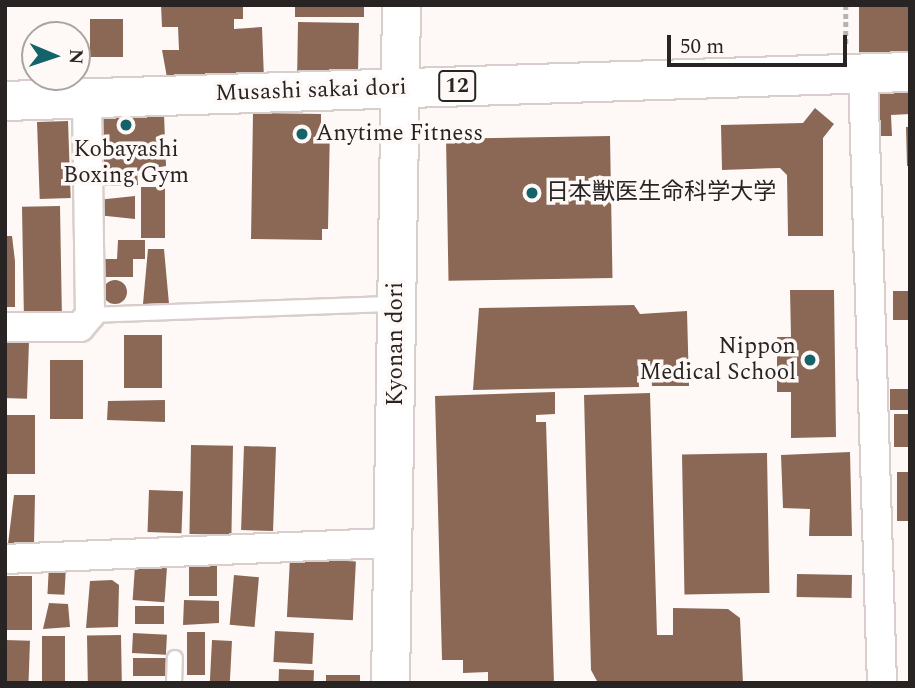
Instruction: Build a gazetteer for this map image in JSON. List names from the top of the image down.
{
  "streets": {
    "main road": ["12", "Musashi sakai dori"],
    "street": ["Kyonan dori"]
  },
  "crossings": [
    ["Musashi sakai dori", "Kyonan dori"]
  ],
  "places": [
    "Kobayashi Boxing Gym",
    "Anytime Fitness",
    "日本獣医生命科学大学",
    "Nippon Medical School"
  ],
  "scale_bar": "50 m",
  "north": "right"
}
